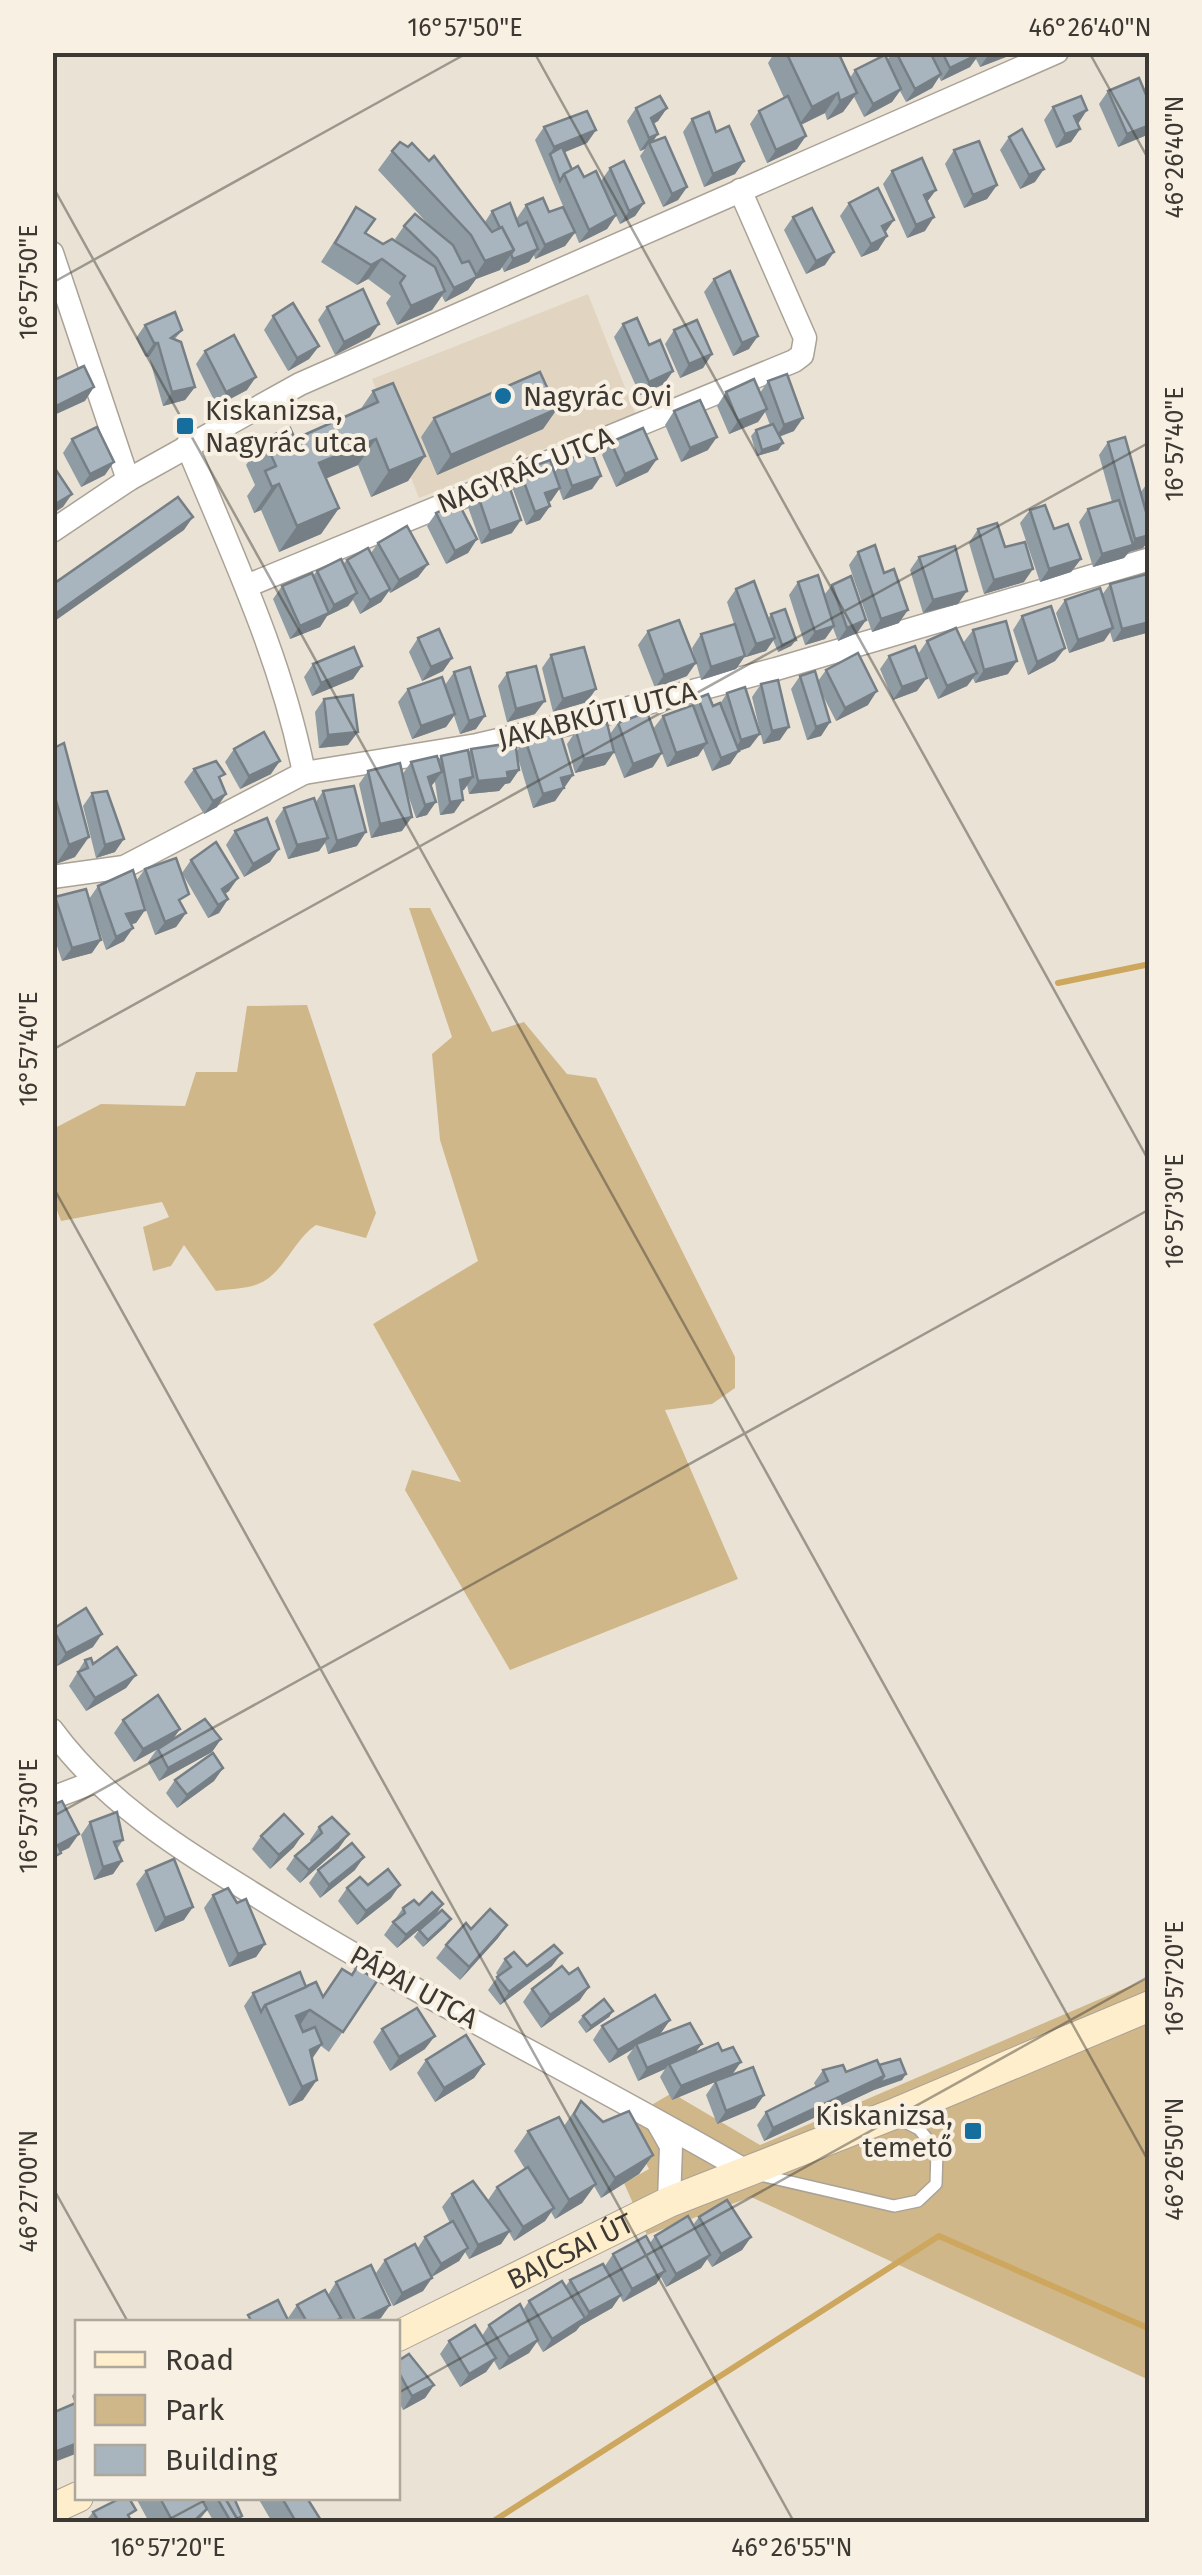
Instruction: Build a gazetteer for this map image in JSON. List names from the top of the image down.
{
  "streets": {
    "main road": ["BAJCSAI ÚT"],
    "street": ["NAGYRÁC UTCA", "JAKABKÚTI UTCA", "PÁPAI UTCA"]
  },
  "crossings": [
    ["PÁPAI UTCA", "BAJCSAI ÚT"]
  ],
  "places": {
    "other": ["Nagyrác Ovi"],
    "transit": ["Kiskanizsa, Nagyrác utca", "Kiskanizsa, temető"]
  },
  "legend": ["Road", "Park", "Building"],
  "coordinates": [
    "16°57'50\"E",
    "46°26'40\"N",
    "16°57'40\"E",
    "16°57'30\"E",
    "16°57'20\"E",
    "46°26'50\"N",
    "46°27'00\"N",
    "46°26'55\"N"
  ]
}
